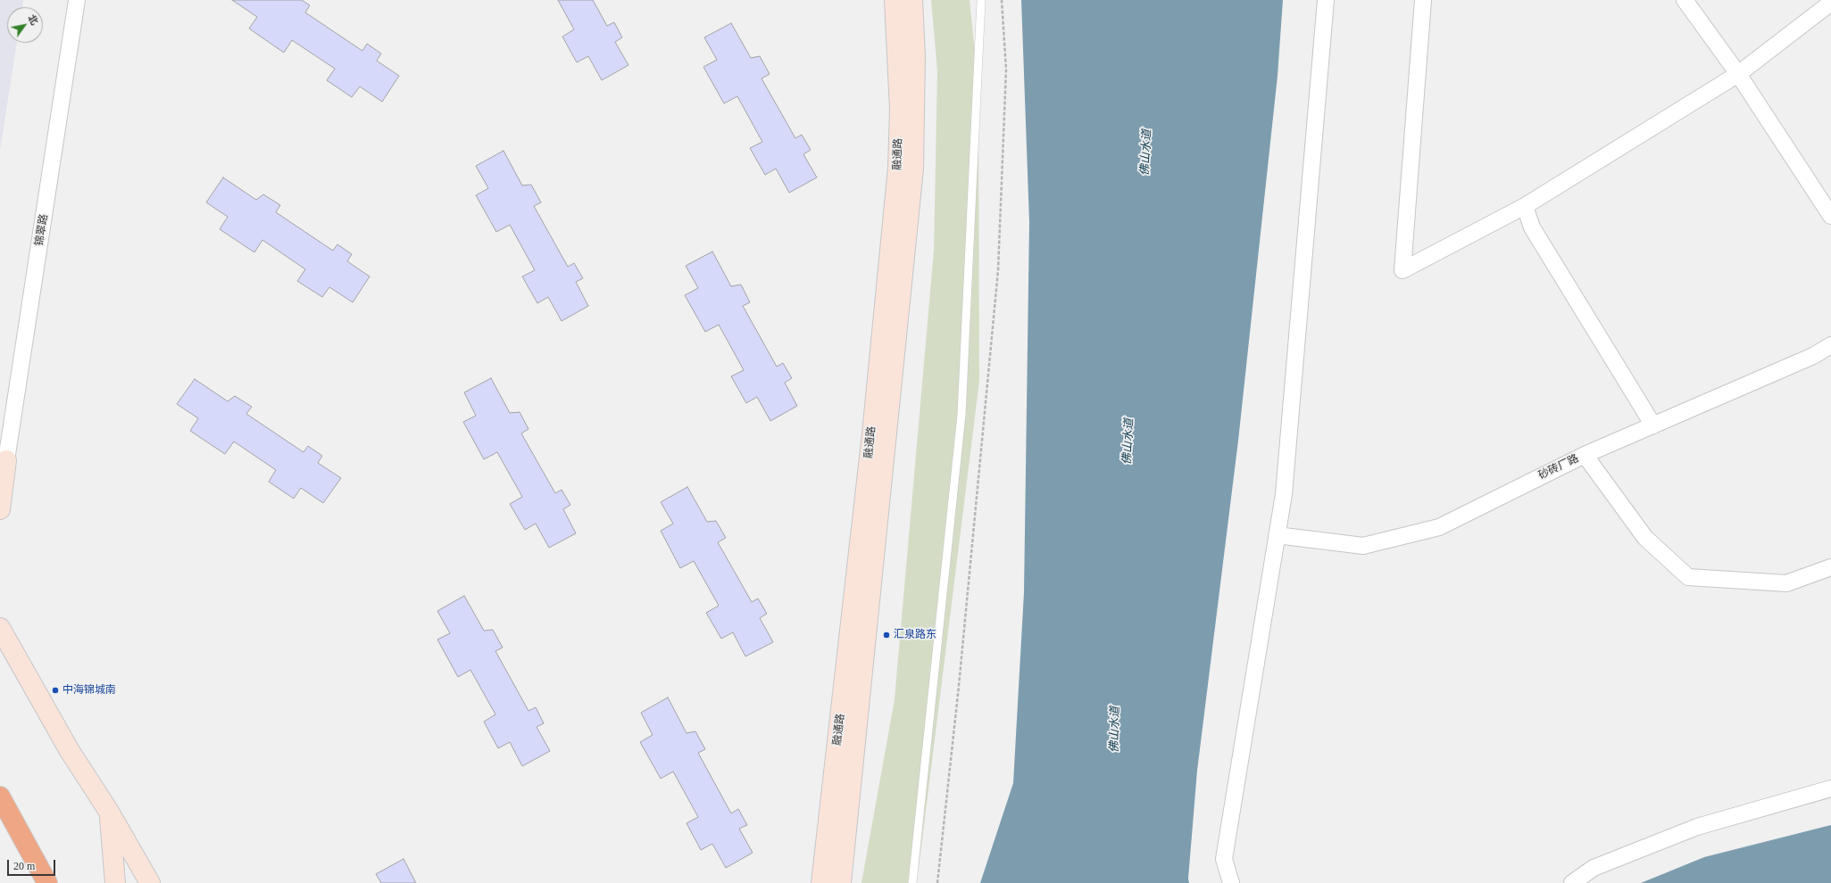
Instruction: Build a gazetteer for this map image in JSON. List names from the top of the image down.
{
  "streets": {
    "main road": ["融通路"],
    "street": ["锦翠路", "砂砖厂路"]
  },
  "water": ["佛山水道"],
  "places": ["汇泉路东", "中海锦城南"],
  "scale_bar": "20 m",
  "north": "top right"
}
